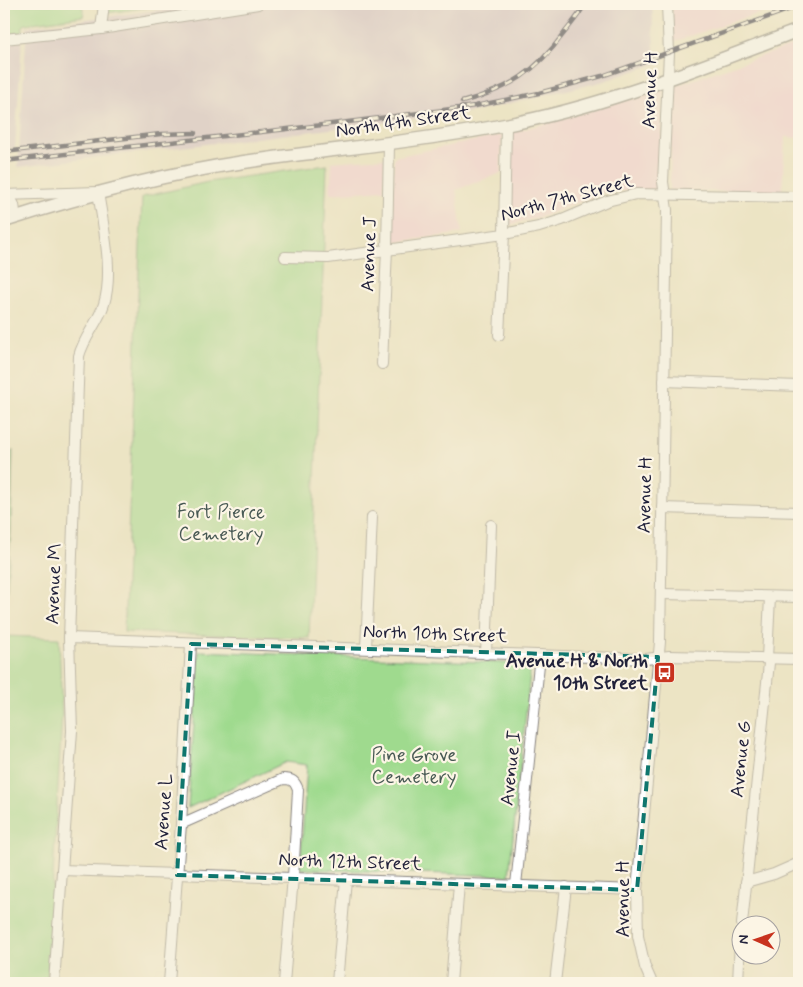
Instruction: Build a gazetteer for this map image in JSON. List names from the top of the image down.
{
  "streets": {
    "main road": ["North 4th Street"],
    "street": [
      "Avenue H",
      "North 7th Street",
      "Avenue J",
      "Avenue M",
      "North 10th Street",
      "Avenue G",
      "Avenue I",
      "Avenue L",
      "North 12th Street"
    ]
  },
  "crossings": [
    ["Avenue H", "North 4th Street"],
    ["Avenue H", "North 7th Street"],
    ["Avenue H", "North 10th Street"],
    ["Avenue H", "North 12th Street"],
    ["North 4th Street", "Avenue J"],
    ["North 4th Street", "Avenue M"],
    ["North 7th Street", "Avenue J"],
    ["Avenue M", "North 10th Street"],
    ["Avenue M", "North 12th Street"],
    ["North 10th Street", "Avenue G"],
    ["North 10th Street", "Avenue I"],
    ["North 10th Street", "Avenue L"],
    ["Avenue I", "North 12th Street"],
    ["Avenue L", "North 12th Street"]
  ],
  "parks": ["Fort Pierce Cemetery", "Pine Grove Cemetery"],
  "places": {
    "bus stop": ["Avenue H & North 10th Street"]
  },
  "north": "left"
}
